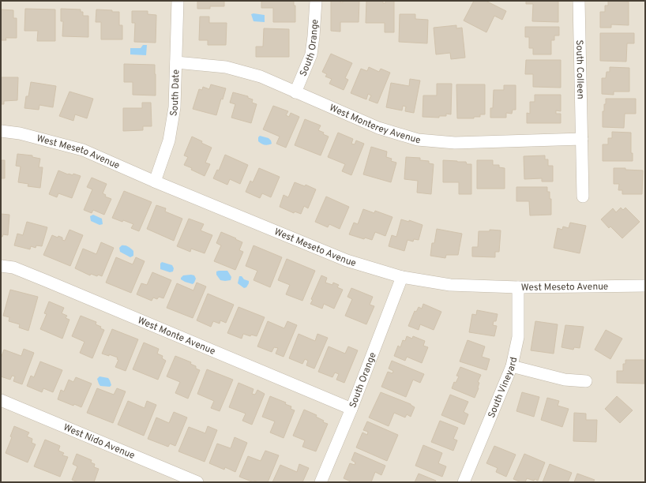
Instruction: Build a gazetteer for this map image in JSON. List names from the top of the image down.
{
  "streets": {
    "street": [
      "South Orange",
      "South Colleen",
      "South Date",
      "West Monterey Avenue",
      "West Meseto Avenue",
      "West Monte Avenue",
      "South Vineyard",
      "West Nido Avenue"
    ]
  },
  "crossings": [
    ["South Orange", "West Monterey Avenue"],
    ["South Orange", "West Meseto Avenue"],
    ["South Orange", "West Monte Avenue"],
    ["South Colleen", "West Monterey Avenue"],
    ["South Date", "West Monterey Avenue"],
    ["South Date", "West Meseto Avenue"],
    ["West Meseto Avenue", "South Vineyard"]
  ]
}
